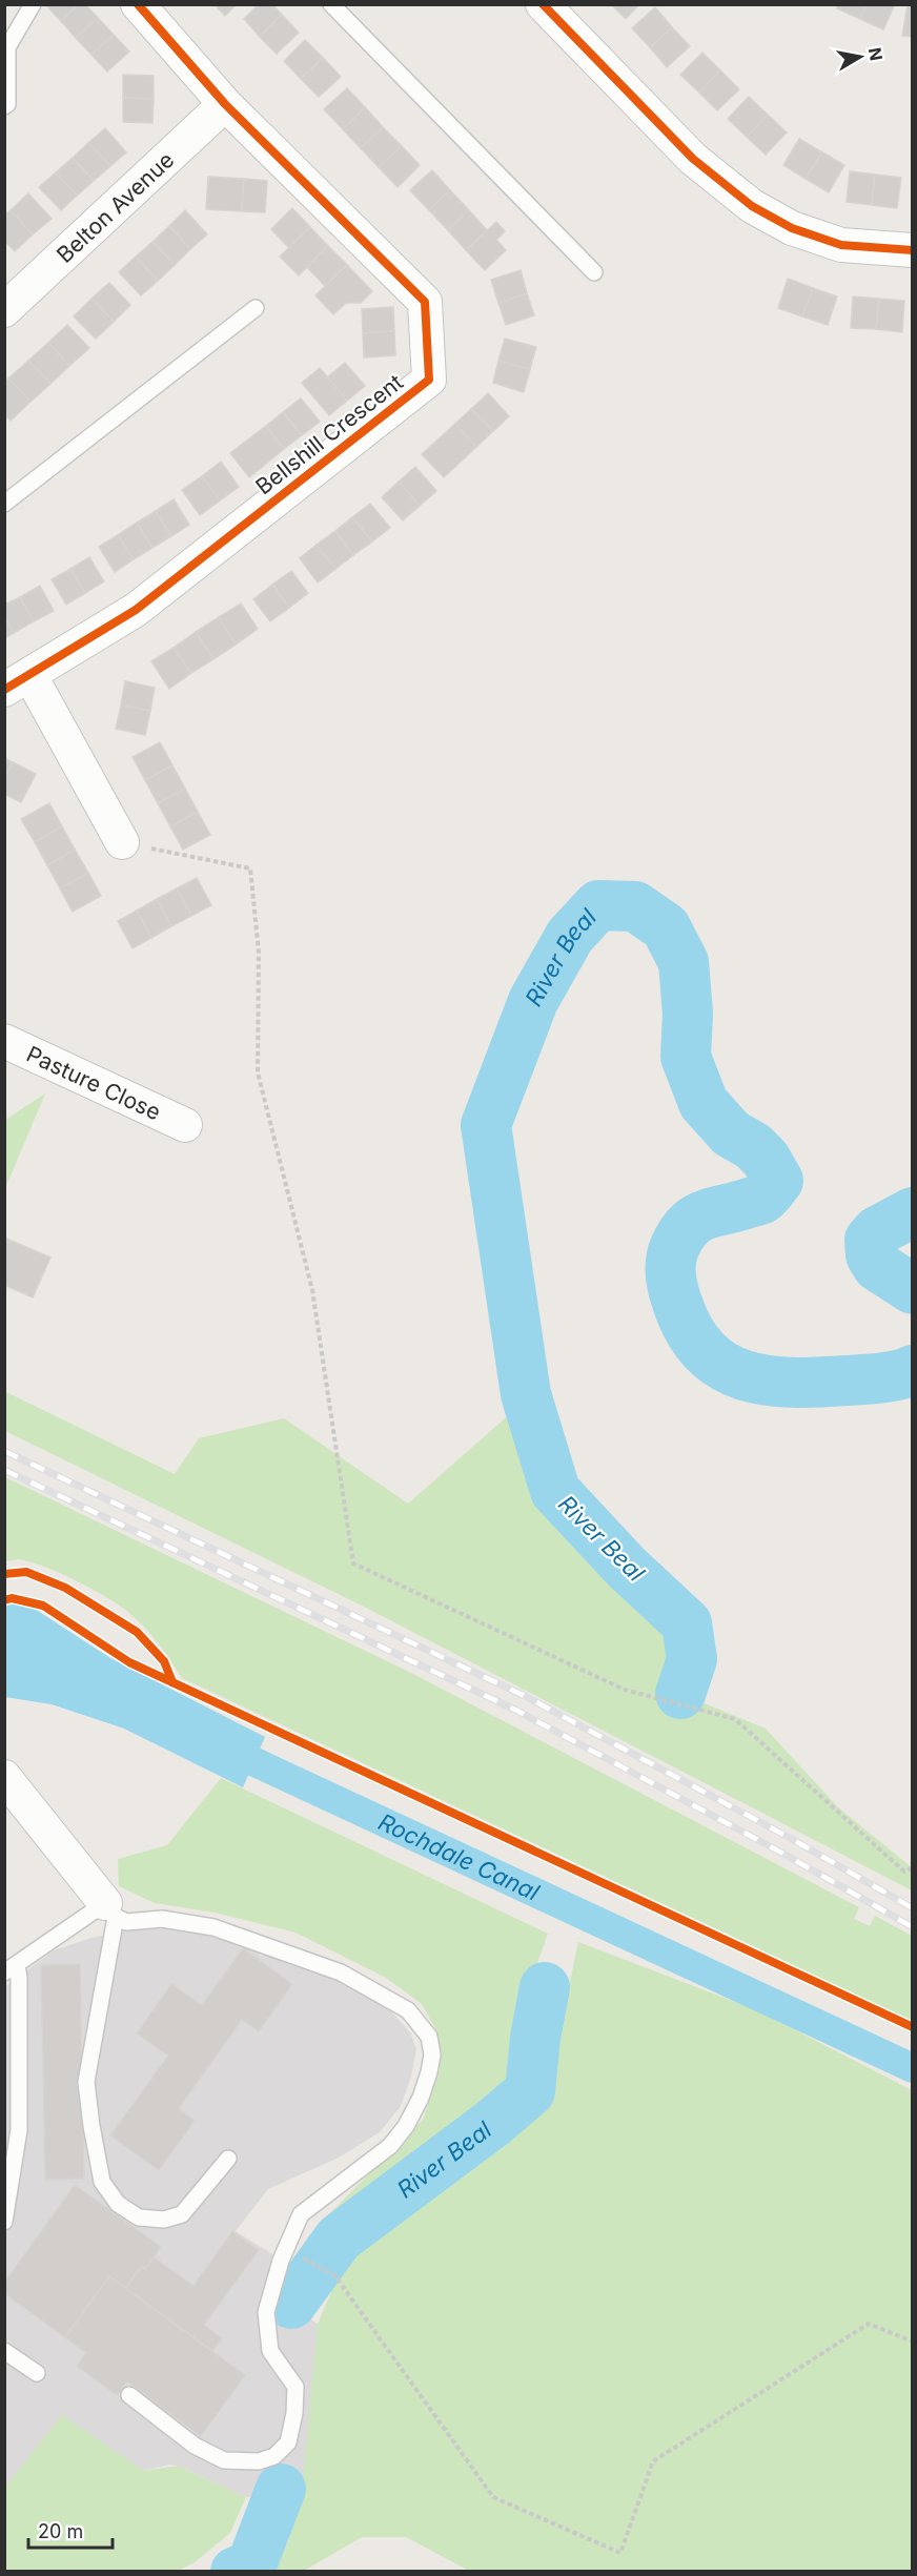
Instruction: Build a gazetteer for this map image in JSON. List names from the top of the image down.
{
  "streets": {
    "street": ["Belton Avenue", "Bellshill Crescent", "Pasture Close"]
  },
  "crossings": [
    ["Belton Avenue", "Bellshill Crescent"]
  ],
  "water": ["River Beal", "Rochdale Canal"],
  "scale_bar": "20 m",
  "north": "right"
}
